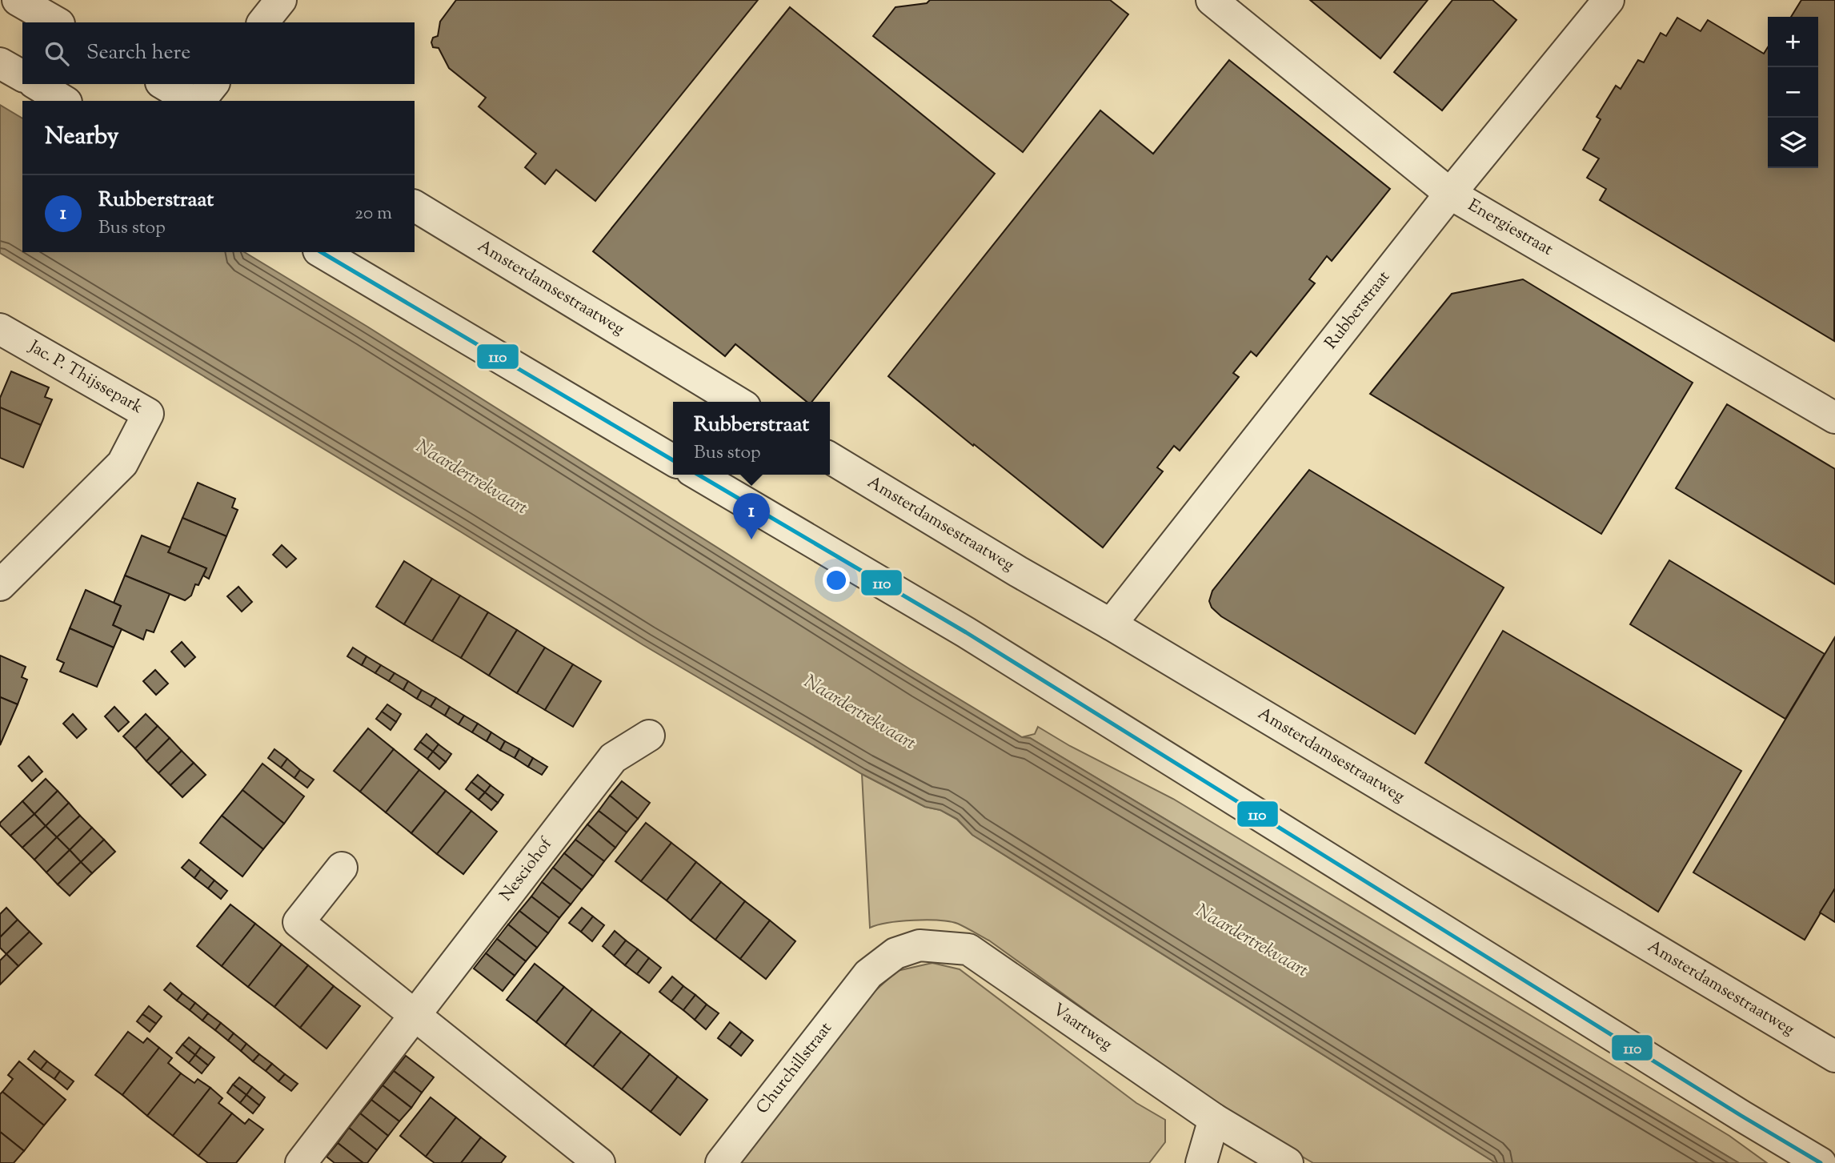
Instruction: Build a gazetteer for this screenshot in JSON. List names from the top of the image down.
{
  "streets": {
    "street": [
      "Energiestraat",
      "Amsterdamsestraatweg",
      "Rubberstraat",
      "Jac. P. Thijssepark",
      "Nesciohof",
      "Vaartweg",
      "Churchillstraat"
    ]
  },
  "crossings": [
    ["Energiestraat", "Rubberstraat"],
    ["Amsterdamsestraatweg", "Rubberstraat"],
    ["Vaartweg", "Churchillstraat"]
  ],
  "water": ["Naardertrekvaart"],
  "lines": ["transit line 110"],
  "page": {
    "map_buttons": ["+", "−"],
    "search": "Search here",
    "heading": "Nearby",
    "list": [
      {
        "mark": "1",
        "name": "Rubberstraat",
        "note": "Bus stop",
        "value": "20 m"
      }
    ],
    "popup": ["Rubberstraat", "Bus stop"],
    "pins": "1"
  }
}
